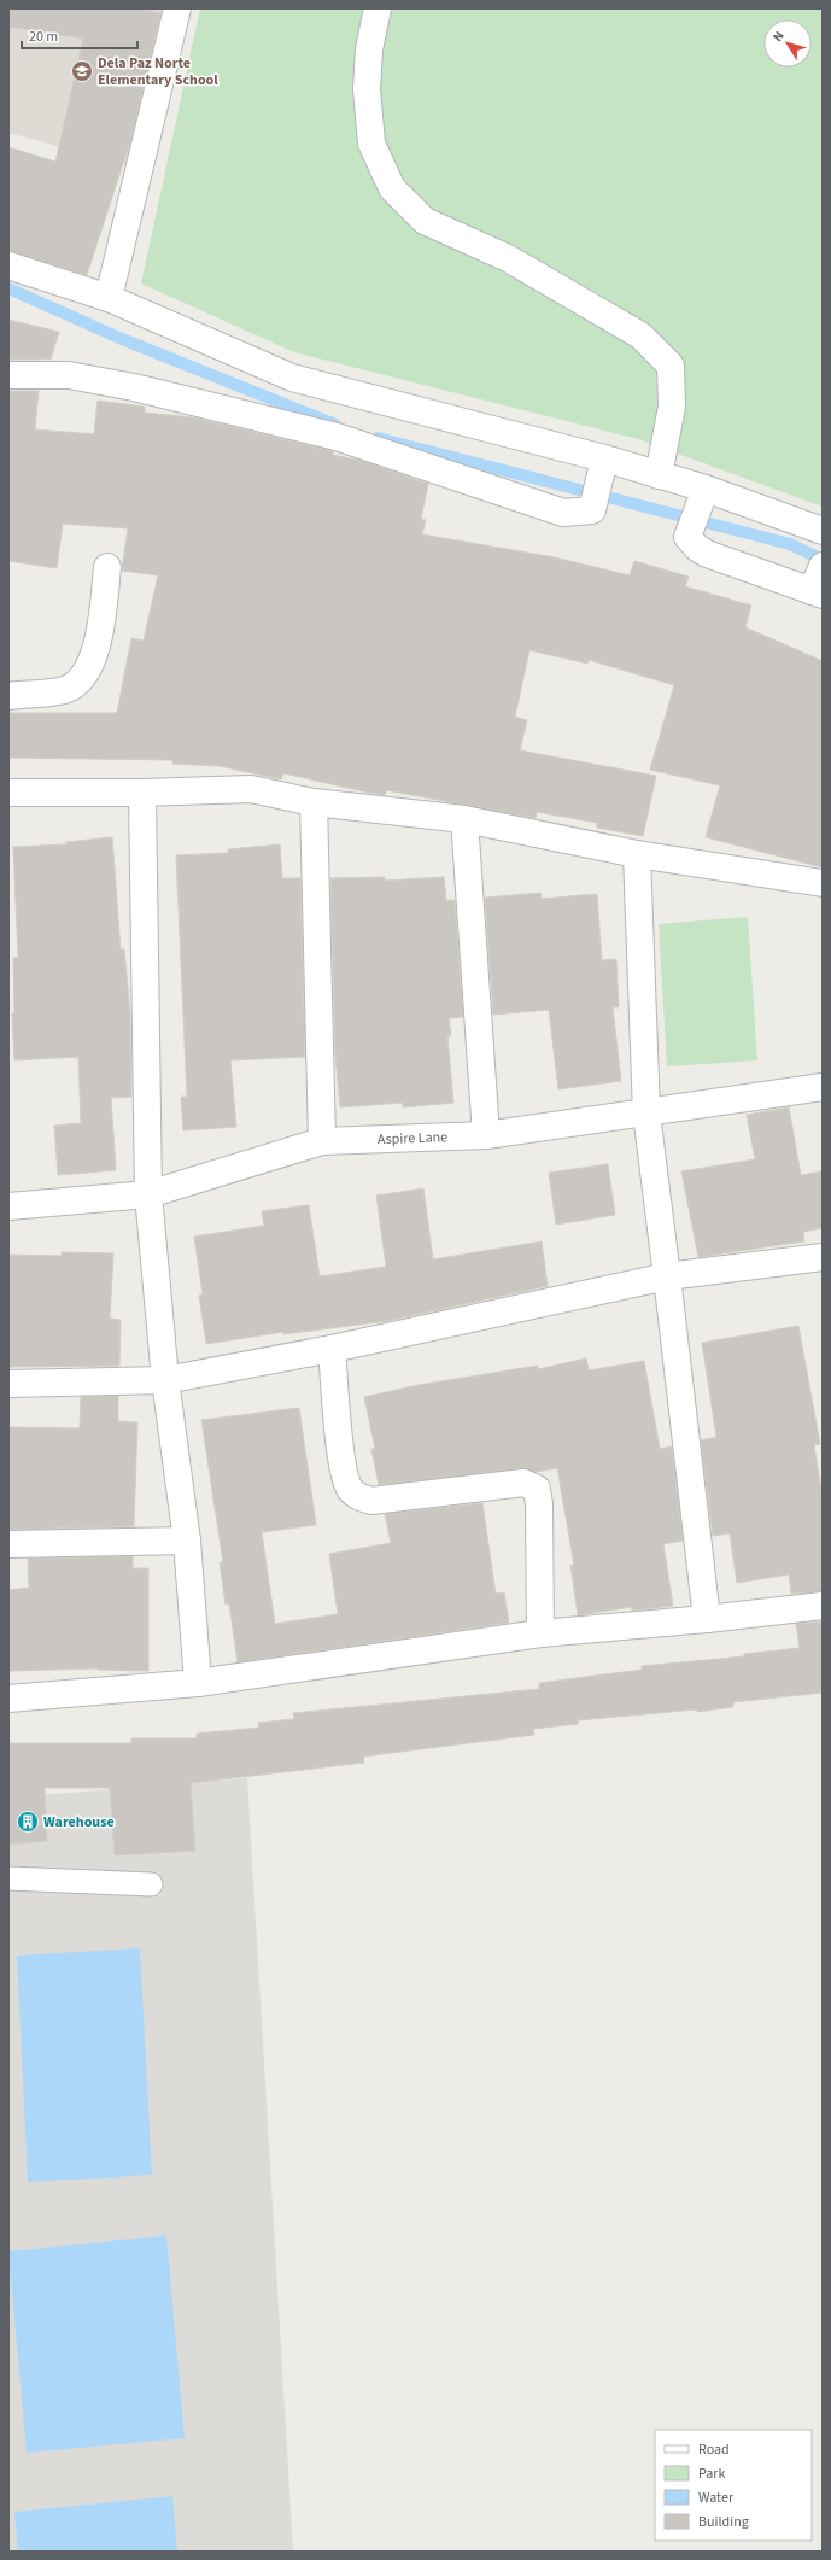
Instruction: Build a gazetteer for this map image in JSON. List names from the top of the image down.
{
  "streets": {
    "street": ["Aspire Lane"]
  },
  "places": {
    "school or university": ["Dela Paz Norte Elementary School"],
    "building": ["Warehouse"]
  },
  "legend": [
    "Road",
    "Park",
    "Water",
    "Building"
  ],
  "scale_bar": "20 m",
  "north": "top left"
}
